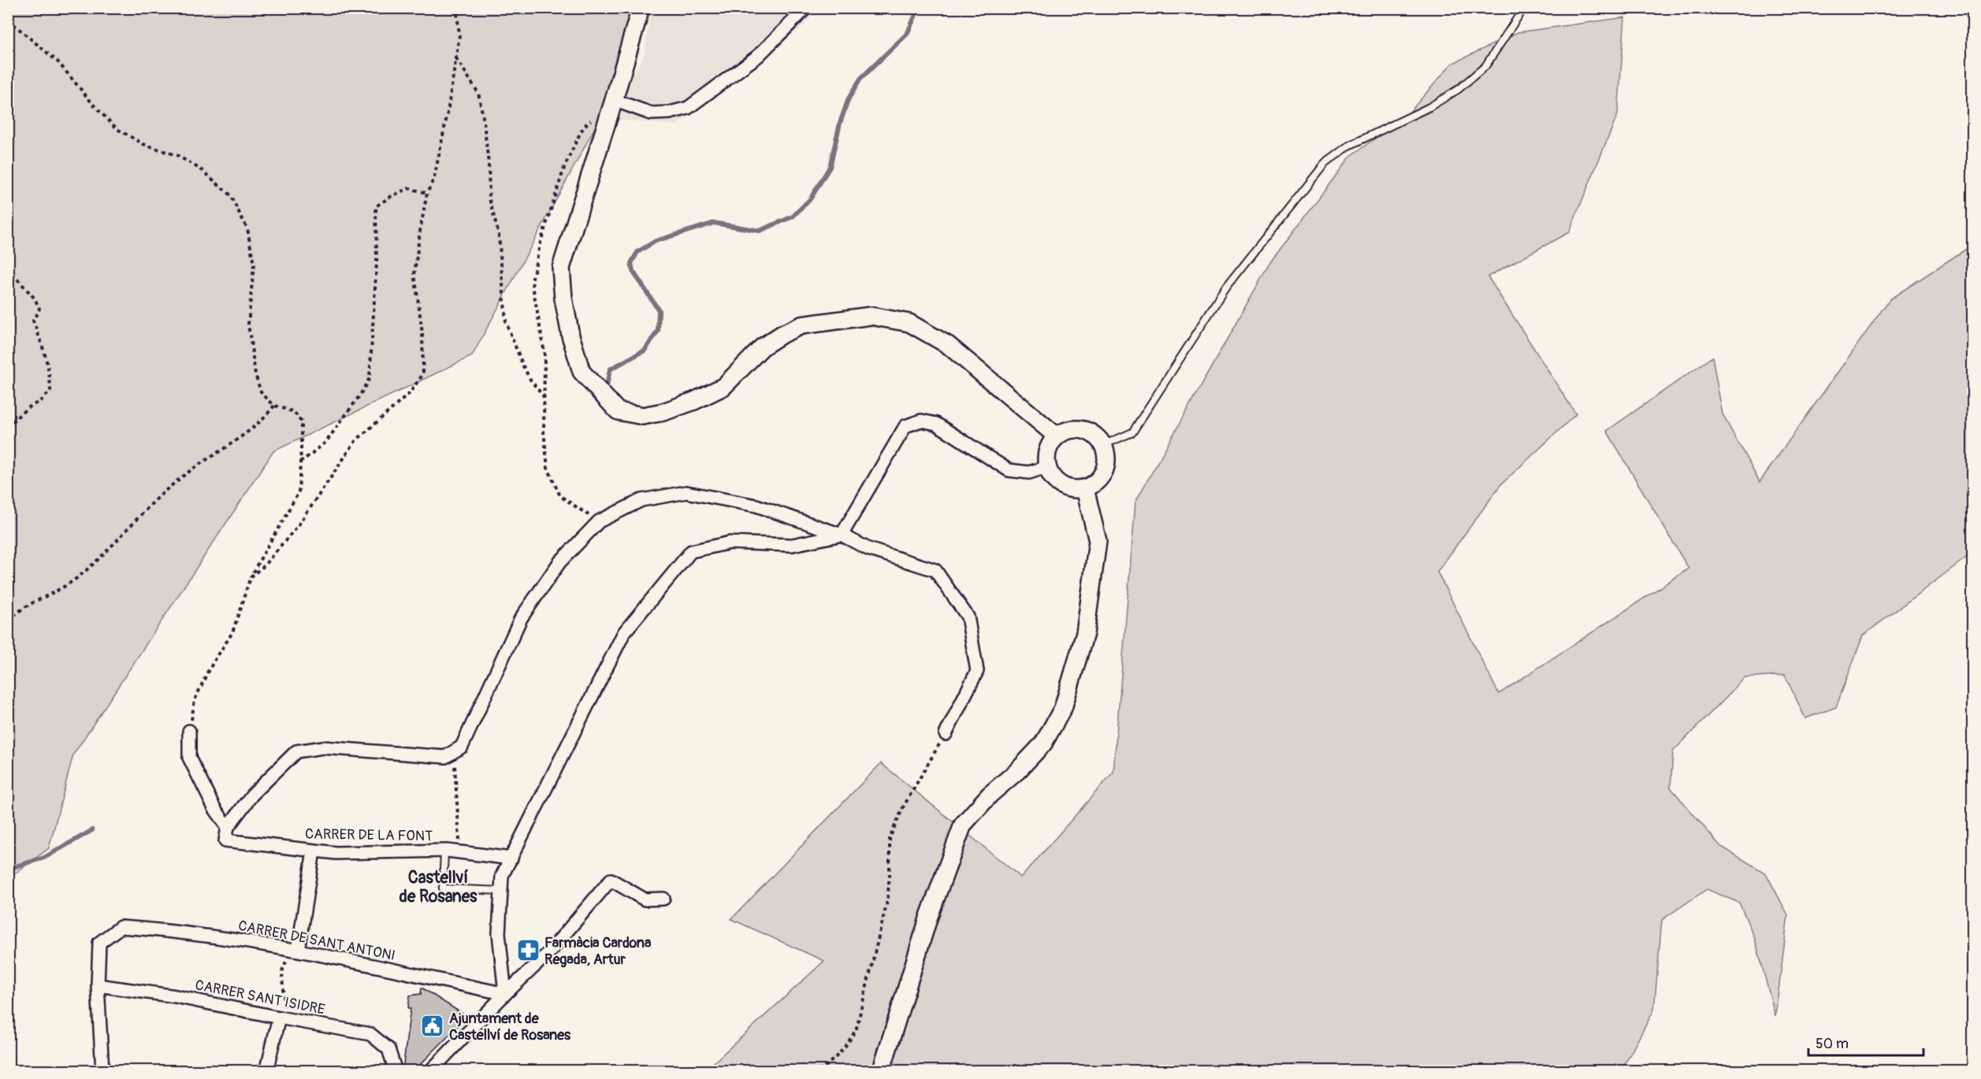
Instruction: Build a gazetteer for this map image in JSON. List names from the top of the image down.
{
  "streets": {
    "street": ["CARRER DE LA FONT", "CARRER DE SANT ANTONI", "CARRER SANT ISIDRE"]
  },
  "crossings": [
    ["CARRER DE SANT ANTONI", "CARRER SANT ISIDRE"]
  ],
  "districts": ["Castellví de Rosanes"],
  "places": {
    "pharmacy": ["Farmàcia Cardona Regada, Artur"],
    "public building": ["Ajuntament de Castellví de Rosanes"]
  },
  "scale_bar": "50 m"
}
